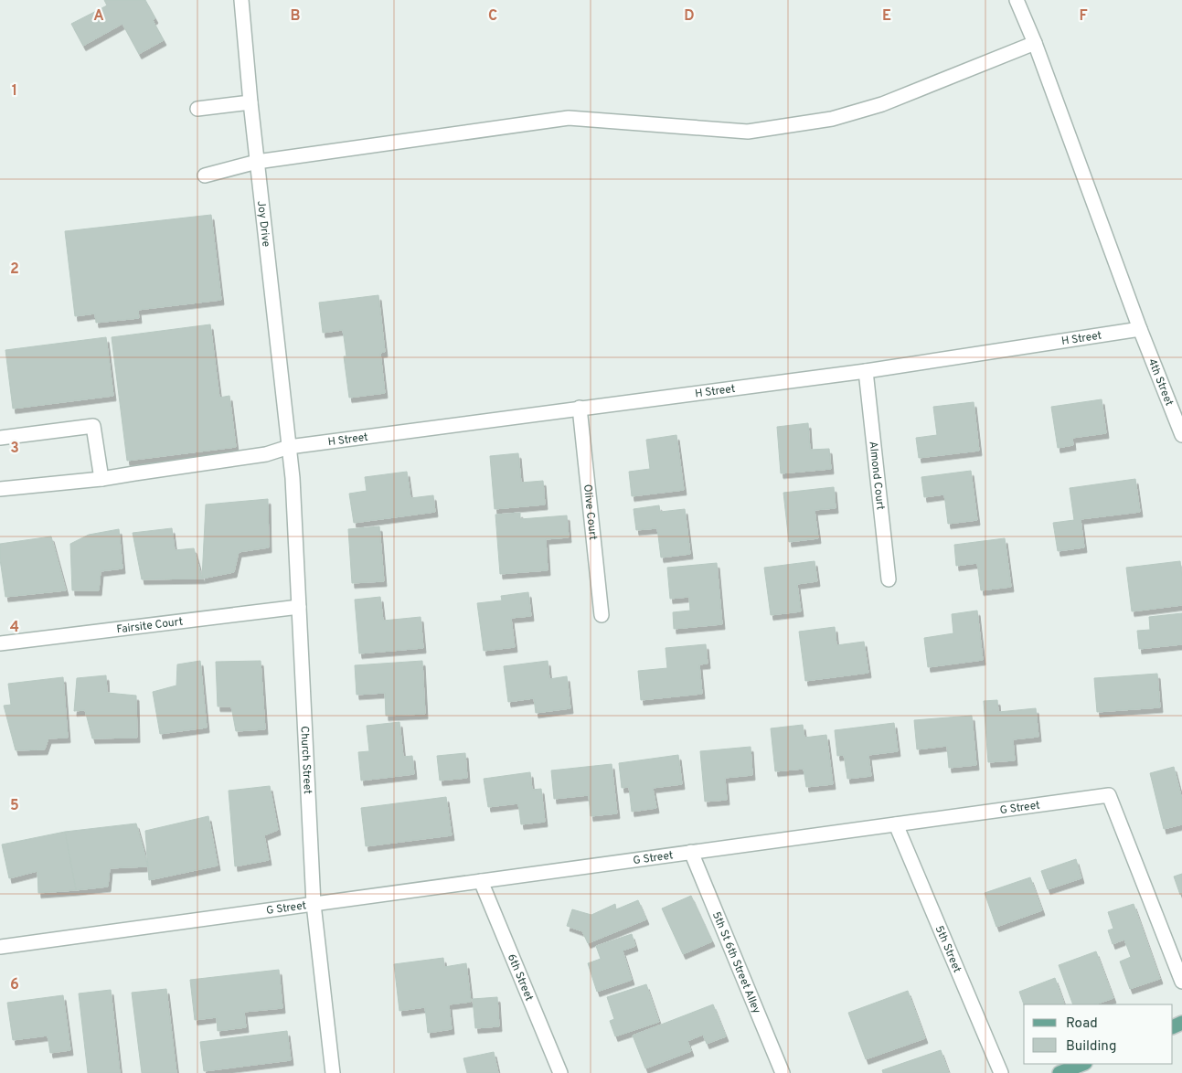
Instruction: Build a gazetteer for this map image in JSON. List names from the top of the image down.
{
  "streets": {
    "street": [
      "Joy Drive",
      "H Street",
      "4th Street",
      "Almond Court",
      "Olive Court",
      "Fairsite Court",
      "Church Street",
      "G Street",
      "5th Street",
      "5th St 6th Street Alley",
      "6th Street"
    ]
  },
  "crossings": [
    ["Joy Drive", "H Street"],
    ["Joy Drive", "Church Street"],
    ["H Street", "4th Street"],
    ["H Street", "Almond Court"],
    ["H Street", "Olive Court"],
    ["H Street", "Church Street"],
    ["Fairsite Court", "Church Street"],
    ["Church Street", "G Street"],
    ["G Street", "5th Street"],
    ["G Street", "5th St 6th Street Alley"],
    ["G Street", "6th Street"]
  ],
  "legend": ["Road", "Building"],
  "grid": {
    "columns": [
      "A",
      "B",
      "C",
      "D",
      "E",
      "F"
    ],
    "rows": [
      "1",
      "2",
      "3",
      "4",
      "5",
      "6"
    ]
  }
}
